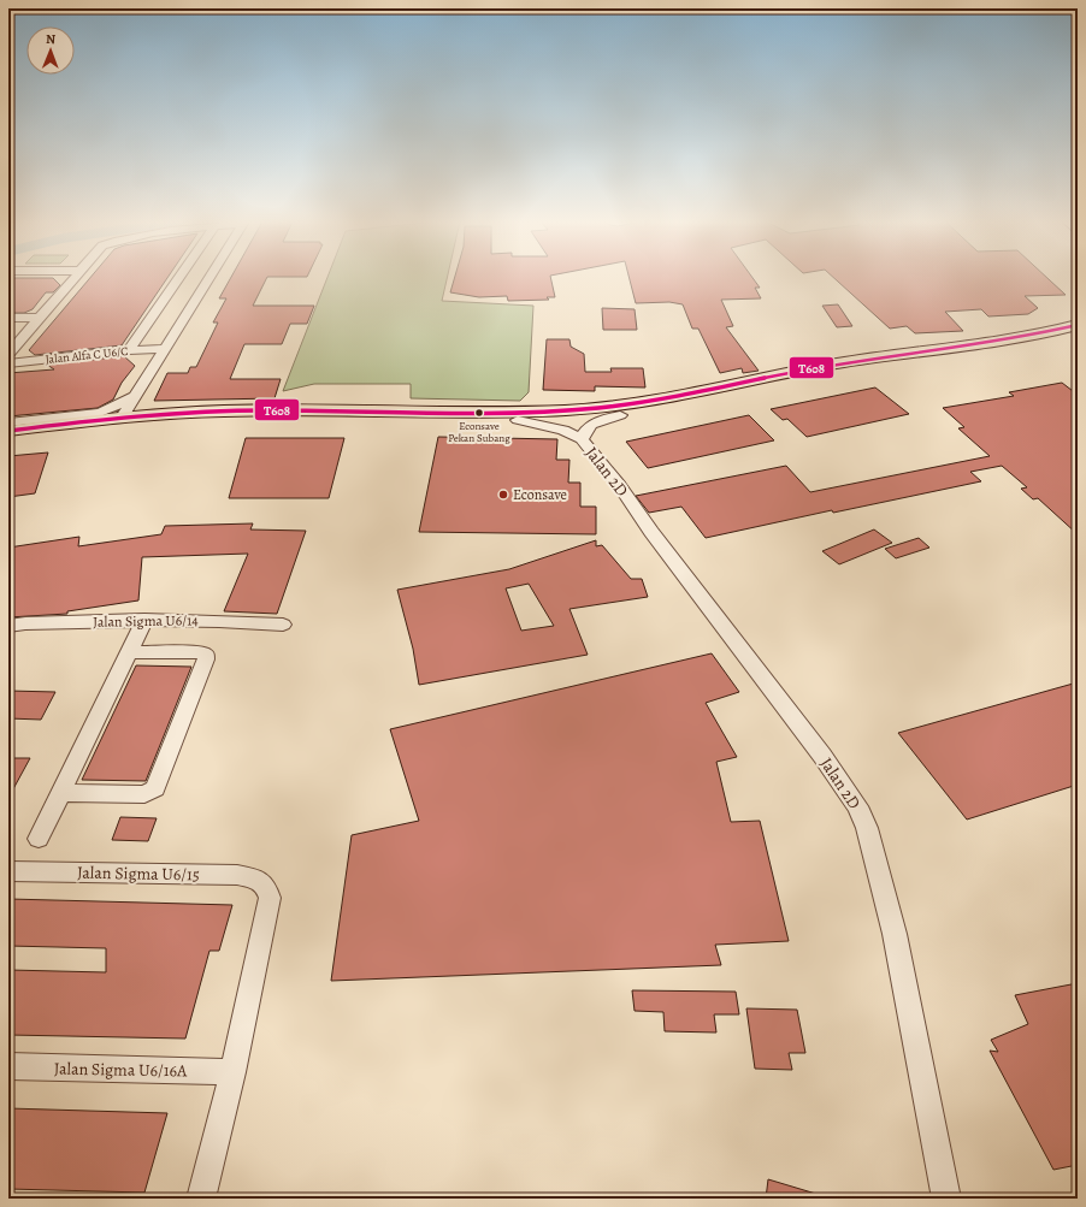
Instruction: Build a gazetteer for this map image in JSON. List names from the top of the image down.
{
  "streets": {
    "street": [
      "Jalan Alfa C U6/C",
      "Jalan 2D",
      "Jalan Sigma U6/14",
      "Jalan Sigma U6/15",
      "Jalan Sigma U6/16A"
    ]
  },
  "crossings": [
    ["Jalan Sigma U6/15", "Jalan Sigma U6/16A"]
  ],
  "places": ["Econsave Pekan Subang", "Econsave"],
  "lines": ["transit line T608"],
  "north": "top"
}
